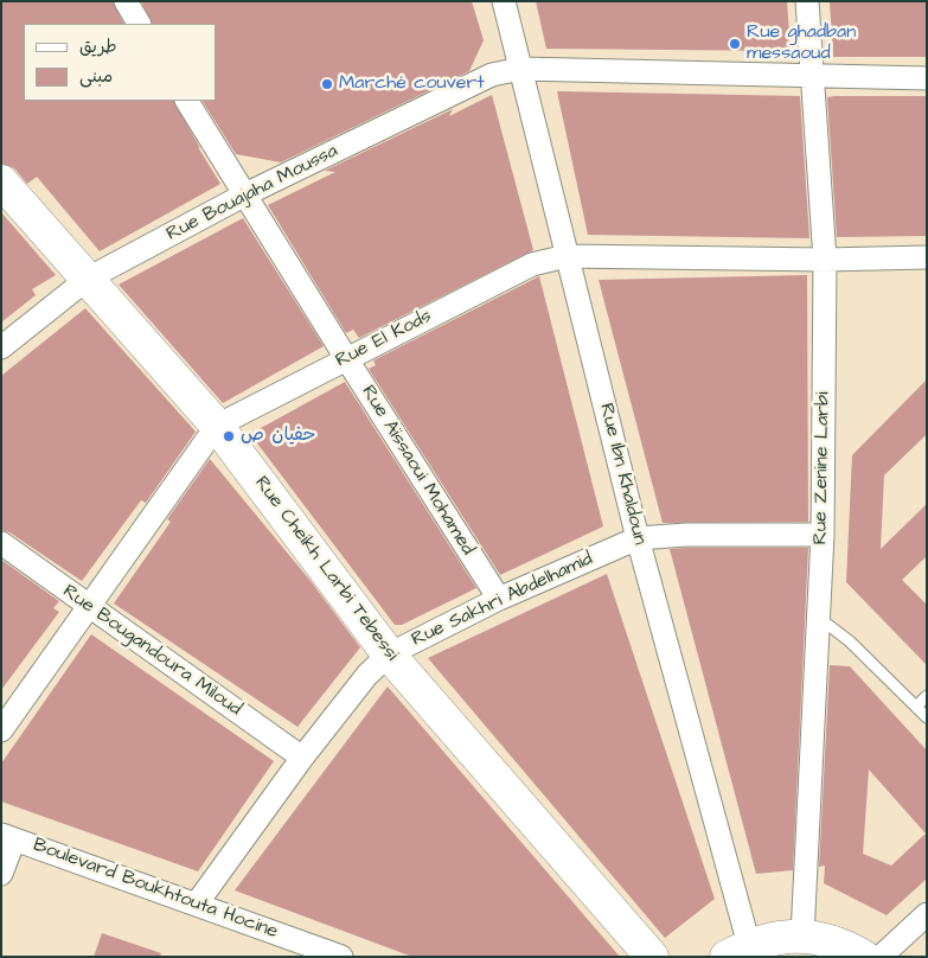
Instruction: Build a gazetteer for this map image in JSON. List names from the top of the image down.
{
  "streets": {
    "main road": ["Rue Cheikh Larbi Tebessi"],
    "street": [
      "Rue Bouajaha Moussa",
      "Rue El Kods",
      "Rue Zenine Larbi",
      "Rue Aïssaoui Mohamed",
      "Rue Ibn Khaldoun",
      "Rue Sakhri Abdelhamid",
      "Rue Bougandoura Miloud",
      "Boulevard Boukhtouta Hocine"
    ]
  },
  "crossings": [
    ["Rue Bouajaha Moussa", "Rue Aïssaoui Mohamed"],
    ["Rue Bouajaha Moussa", "Rue Ibn Khaldoun"],
    ["Rue Bouajaha Moussa", "Rue Cheikh Larbi Tebessi"],
    ["Rue El Kods", "Rue Zenine Larbi"],
    ["Rue El Kods", "Rue Aïssaoui Mohamed"],
    ["Rue El Kods", "Rue Ibn Khaldoun"],
    ["Rue El Kods", "Rue Cheikh Larbi Tebessi"],
    ["Rue El Kods", "Rue Bougandoura Miloud"],
    ["Rue Zenine Larbi", "Rue Sakhri Abdelhamid"],
    ["Rue Aïssaoui Mohamed", "Rue Sakhri Abdelhamid"],
    ["Rue Ibn Khaldoun", "Rue Sakhri Abdelhamid"],
    ["Rue Cheikh Larbi Tebessi", "Rue Sakhri Abdelhamid"],
    ["Rue Sakhri Abdelhamid", "Rue Bougandoura Miloud"],
    ["Rue Sakhri Abdelhamid", "Boulevard Boukhtouta Hocine"]
  ],
  "places": ["Rue ghadban messaoud", "Marché couvert", "حفيان ص"],
  "legend": ["طريق", "مبنى"]
}
